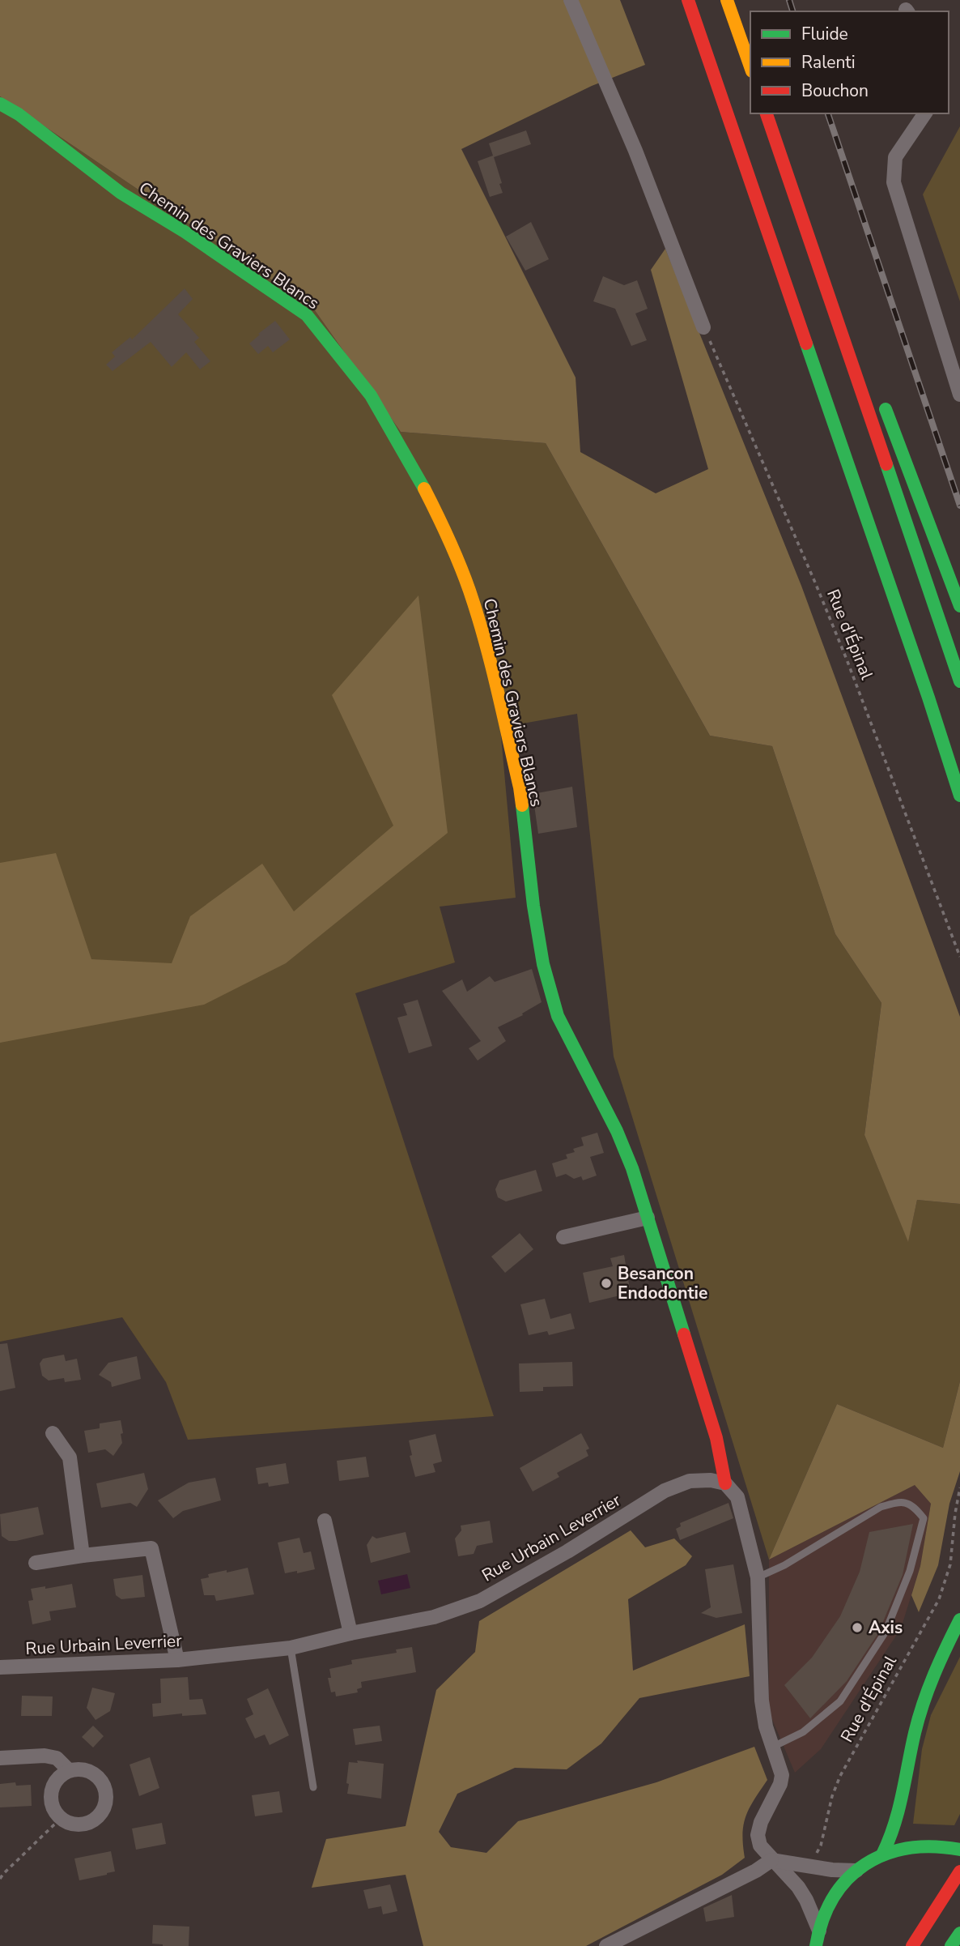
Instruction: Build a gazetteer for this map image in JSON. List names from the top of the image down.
{
  "streets": {
    "main road": ["Chemin des Graviers Blancs"],
    "street": ["Rue Urbain Leverrier"],
    "path": ["Rue d'Épinal"]
  },
  "crossings": [
    ["Chemin des Graviers Blancs", "Rue Urbain Leverrier"]
  ],
  "places": ["Besancon Endodontie", "Axis"],
  "legend": ["Fluide", "Ralenti", "Bouchon"]
}
